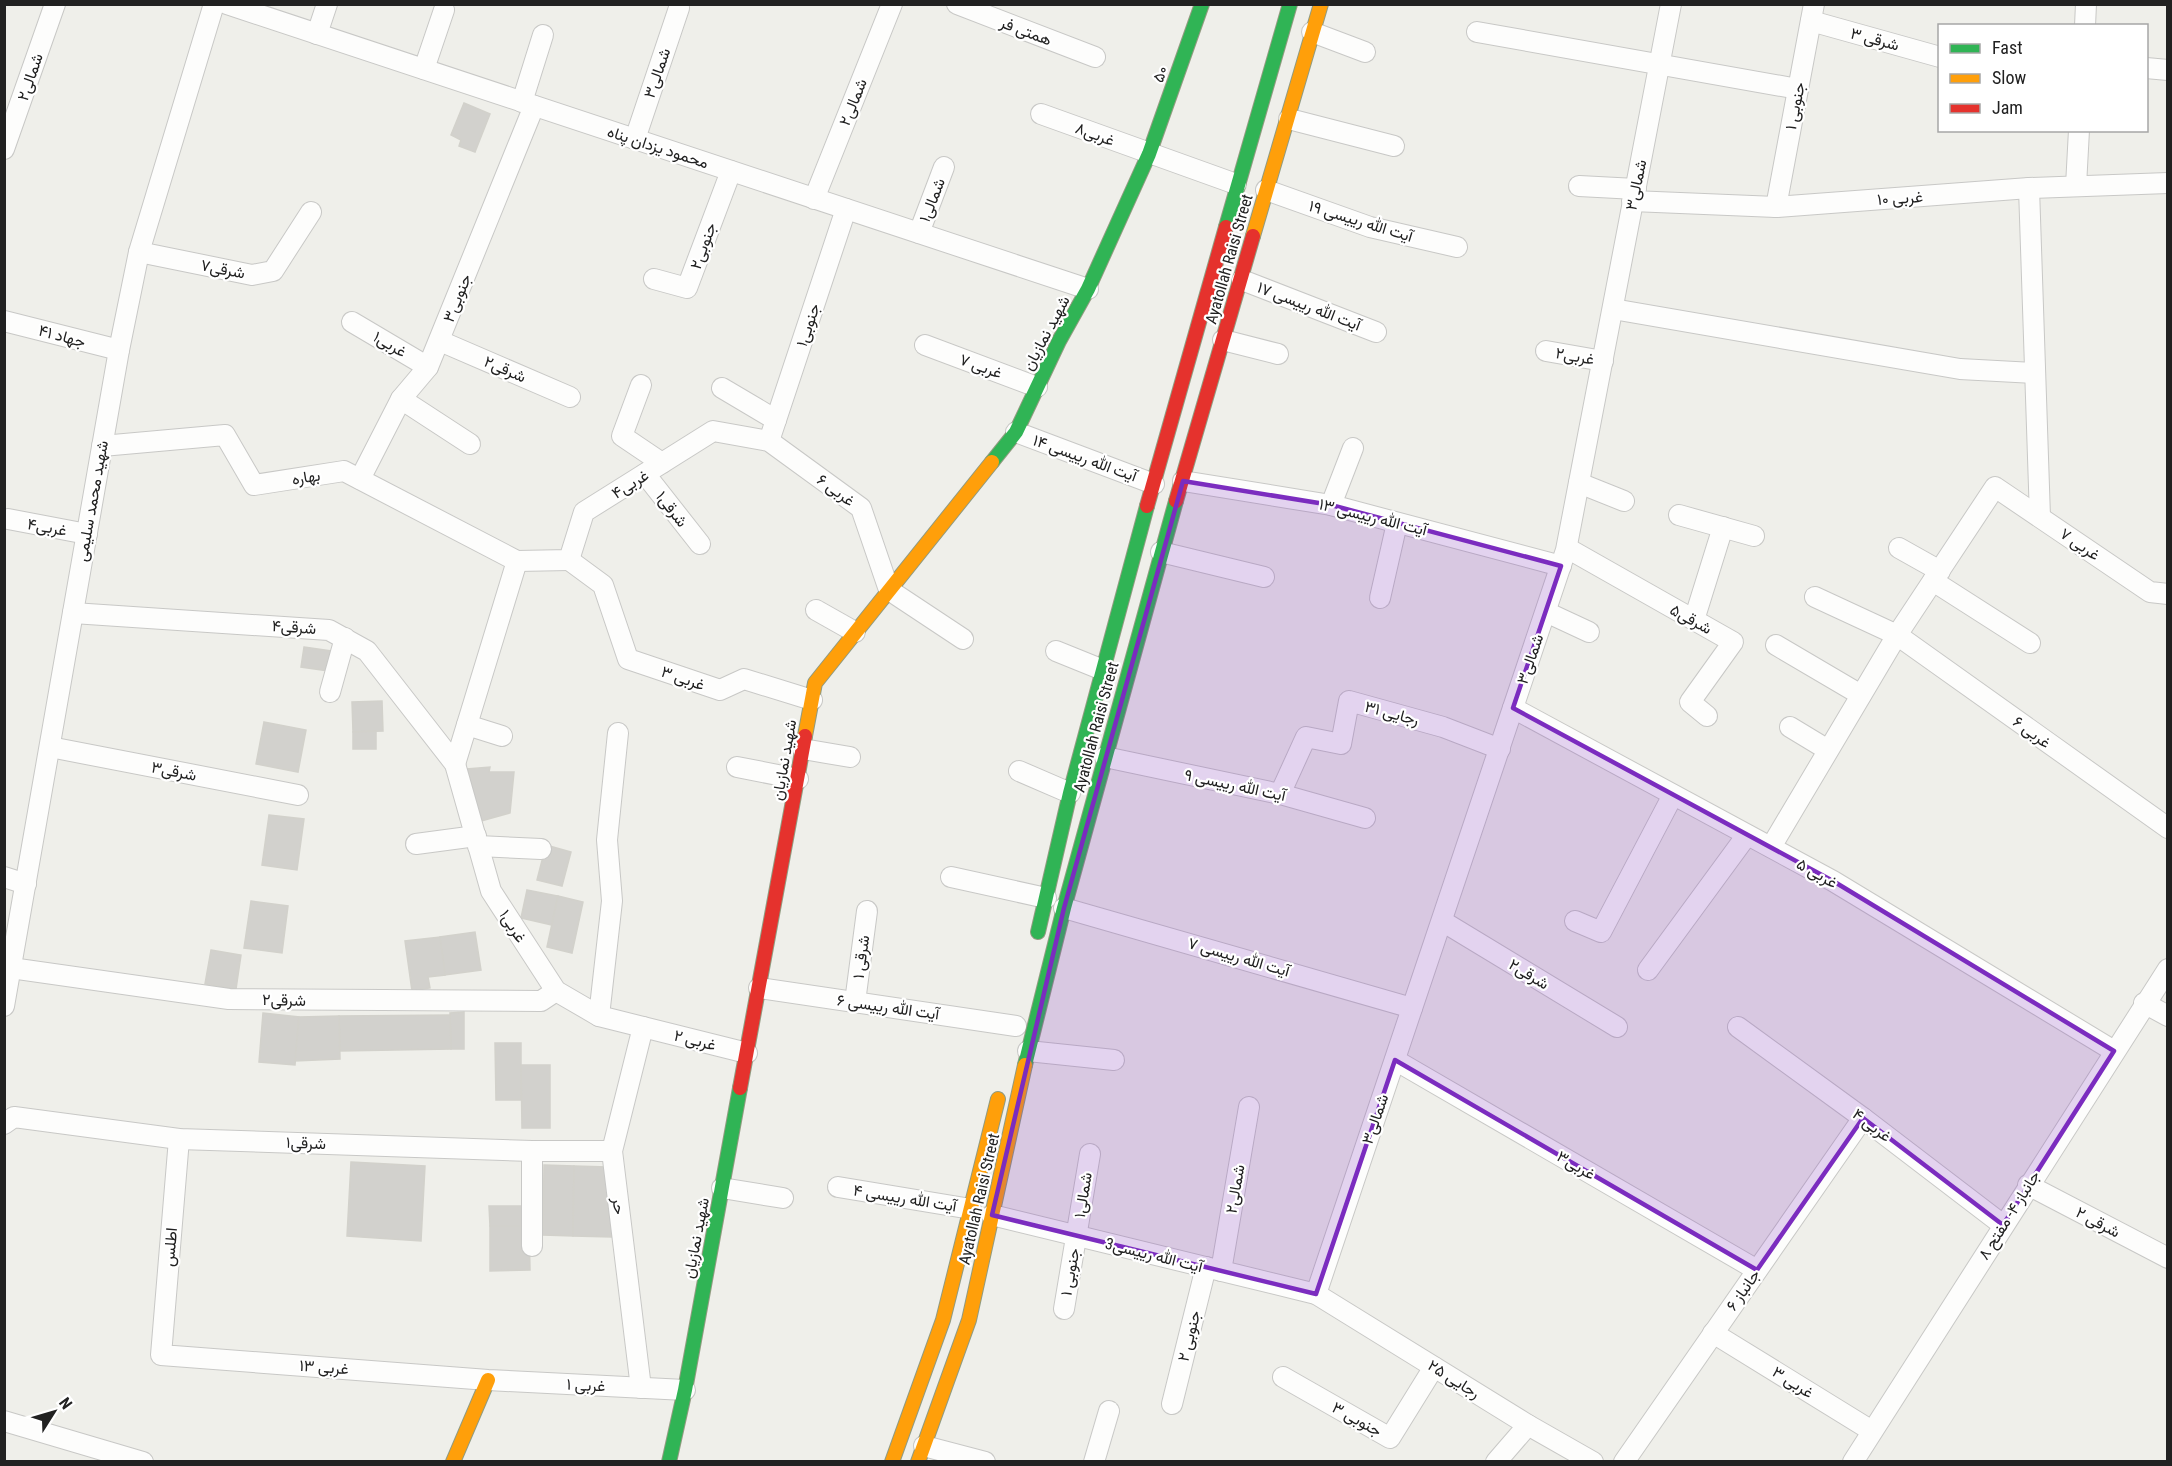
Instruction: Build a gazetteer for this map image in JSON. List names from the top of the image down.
{
  "streets": {
    "main road": ["۵۰", "Ayatollah Raisi Street", "شهید نمازیان"],
    "street": [
      "همتی فر",
      "شرقی ۳",
      "شمالی۳",
      "شمالی۲",
      "جنوبی ۱",
      "غربی۸",
      "محمود یزدان پناه",
      "غربی ۱۰",
      "شمالی۱",
      "آیت الله رییسی ۱۹",
      "جنوبی۲",
      "شرقی۷",
      "جنوبی۳",
      "آیت الله رییسی ۱۷",
      "جنوبی۱",
      "جهاد ۴۱",
      "غربی۱",
      "غربی۲",
      "غربی ۷",
      "شرقی۲",
      "آیت الله رییسی ۱۴",
      "بهاره",
      "غربی۴",
      "غربی ۶",
      "شهید محمد سلیمی",
      "شرقی۱",
      "آیت الله رییسی ۱۳",
      "شرقی۵",
      "شرقی۴",
      "غربی ۳",
      "رجایی ۳۱",
      "شرقی۳",
      "آیت الله رییسی ۹",
      "غربی ۵",
      "شرقی ۱",
      "آیت الله رییسی ۷",
      "آیت الله رییسی ۶",
      "غربی ۲",
      "غربی ۴",
      "غربی۳",
      "آیت الله رییسی ۴",
      "حر",
      "جانباز ۴- مفتح ۸",
      "شرقی ۲",
      "اطلس",
      "آیت الله رییسی3",
      "جانباز ۶",
      "جنوبی ۲",
      "غربی ۱۳",
      "رجایی ۲۵",
      "غربی ۱",
      "جنوبی ۳"
    ]
  },
  "crossings": [
    ["شرقی ۳", "جنوبی ۱"],
    ["شمالی۳", "محمود یزدان پناه"],
    ["شمالی۳", "غربی ۱۰"],
    ["شمالی۳", "غربی۲"],
    ["شمالی۳", "شرقی۲"],
    ["شمالی۳", "آیت الله رییسی ۱۳"],
    ["شمالی۳", "شرقی۵"],
    ["شمالی۳", "رجایی ۳۱"],
    ["شمالی۳", "غربی ۵"],
    ["شمالی۳", "آیت الله رییسی ۷"],
    ["شمالی۳", "غربی۳"],
    ["شمالی۳", "آیت الله رییسی3"],
    ["شمالی۳", "رجایی ۲۵"],
    ["۵۰", "غربی۸"],
    ["۵۰", "شهید نمازیان"],
    ["شمالی۲", "محمود یزدان پناه"],
    ["شمالی۲", "آیت الله رییسی3"],
    ["شمالی۲", "جنوبی ۲"],
    ["جنوبی ۱", "غربی ۱۰"],
    ["جنوبی ۱", "شمالی۱"],
    ["جنوبی ۱", "آیت الله رییسی3"],
    ["غربی۸", "Ayatollah Raisi Street"],
    ["غربی۸", "شهید نمازیان"],
    ["محمود یزدان پناه", "شمالی۱"],
    ["محمود یزدان پناه", "جنوبی۲"],
    ["محمود یزدان پناه", "جنوبی۳"],
    ["محمود یزدان پناه", "جنوبی۱"],
    ["محمود یزدان پناه", "شهید نمازیان"],
    ["شمالی۱", "آیت الله رییسی3"],
    ["آیت الله رییسی ۱۹", "Ayatollah Raisi Street"],
    ["Ayatollah Raisi Street", "آیت الله رییسی ۱۷"],
    ["Ayatollah Raisi Street", "آیت الله رییسی ۱۴"],
    ["Ayatollah Raisi Street", "آیت الله رییسی ۱۳"],
    ["Ayatollah Raisi Street", "آیت الله رییسی ۹"],
    ["Ayatollah Raisi Street", "آیت الله رییسی ۷"],
    ["Ayatollah Raisi Street", "آیت الله رییسی ۴"],
    ["Ayatollah Raisi Street", "آیت الله رییسی3"],
    ["شرقی۷", "شهید محمد سلیمی"],
    ["جنوبی۳", "غربی۱"],
    ["جنوبی۳", "شرقی۲"],
    ["جنوبی۳", "بهاره"],
    ["جنوبی۱", "غربی۴"],
    ["جنوبی۱", "غربی ۶"],
    ["شهید نمازیان", "غربی ۷"],
    ["شهید نمازیان", "آیت الله رییسی ۱۴"],
    ["شهید نمازیان", "غربی ۶"],
    ["شهید نمازیان", "غربی ۳"],
    ["شهید نمازیان", "آیت الله رییسی ۶"],
    ["شهید نمازیان", "غربی ۲"],
    ["شهید نمازیان", "غربی ۱"],
    ["جهاد ۴۱", "شهید محمد سلیمی"],
    ["غربی۱", "شرقی۲"],
    ["غربی۱", "شرقی۴"],
    ["غربی۱", "غربی ۲"],
    ["غربی۱", "حر"],
    ["شرقی۲", "شهید محمد سلیمی"],
    ["بهاره", "شهید محمد سلیمی"],
    ["غربی۴", "غربی ۶"],
    ["غربی۴", "شهید محمد سلیمی"],
    ["غربی۴", "شرقی۱"],
    ["غربی۴", "غربی ۳"],
    ["شهید محمد سلیمی", "شرقی۴"],
    ["شهید محمد سلیمی", "شرقی۳"],
    ["شرقی۱", "حر"],
    ["شرقی۱", "اطلس"],
    ["آیت الله رییسی ۱۳", "شرقی۵"],
    ["غربی ۳", "جانباز ۴- مفتح ۸"],
    ["غربی ۳", "جانباز ۶"],
    ["رجایی ۳۱", "آیت الله رییسی ۹"],
    ["غربی ۵", "جانباز ۴- مفتح ۸"],
    ["شرقی ۱", "آیت الله رییسی ۶"],
    ["غربی ۲", "حر"],
    ["غربی ۴", "جانباز ۴- مفتح ۸"],
    ["غربی ۴", "جانباز ۶"],
    ["غربی۳", "جانباز ۶"],
    ["حر", "غربی ۱"],
    ["جانباز ۴- مفتح ۸", "شرقی ۲"],
    ["اطلس", "غربی ۱۳"],
    ["آیت الله رییسی3", "جنوبی ۲"],
    ["آیت الله رییسی3", "رجایی ۲۵"],
    ["غربی ۱۳", "غربی ۱"],
    ["رجایی ۲۵", "جنوبی ۳"]
  ],
  "legend": ["Fast", "Slow", "Jam"],
  "north": "top right"
}
